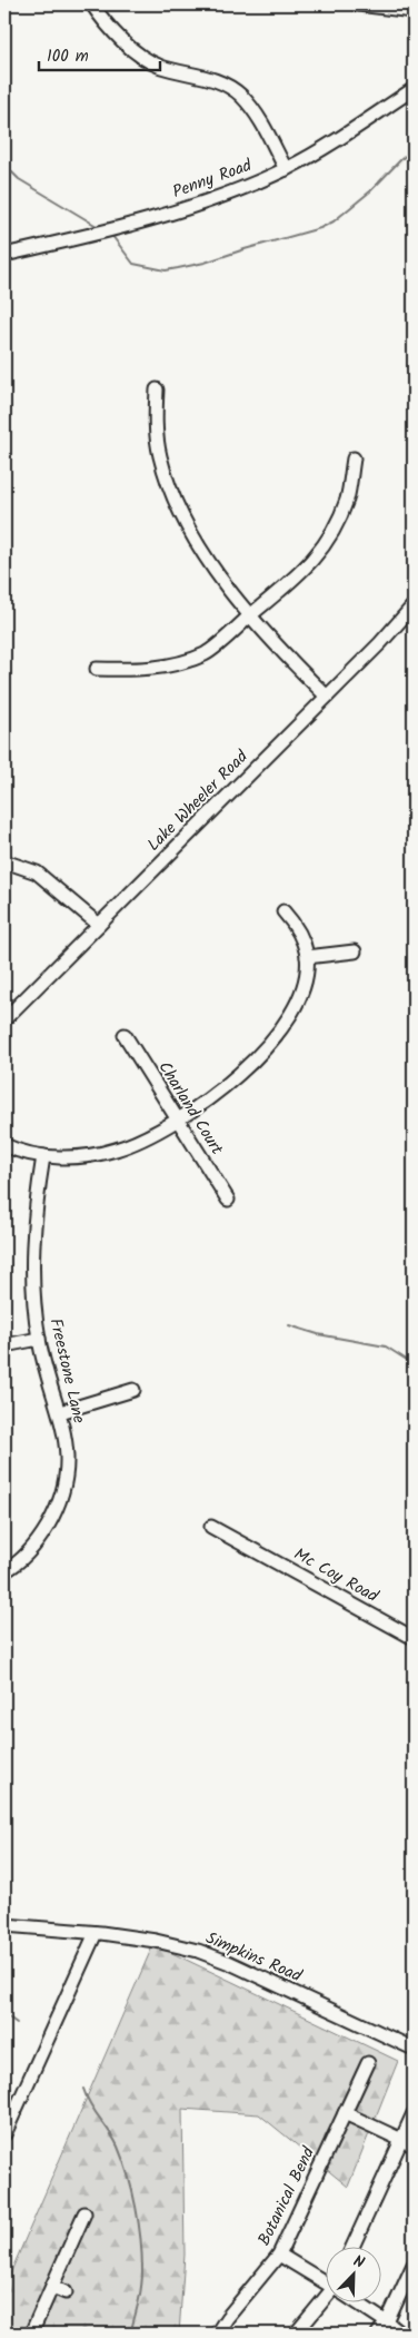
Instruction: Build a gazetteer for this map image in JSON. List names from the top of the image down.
{
  "streets": {
    "street": [
      "Penny Road",
      "Lake Wheeler Road",
      "Charland Court",
      "Freestone Lane",
      "Mc Coy Road",
      "Simpkins Road",
      "Botanical Bend"
    ]
  },
  "scale_bar": "100 m",
  "north": "top right"
}
